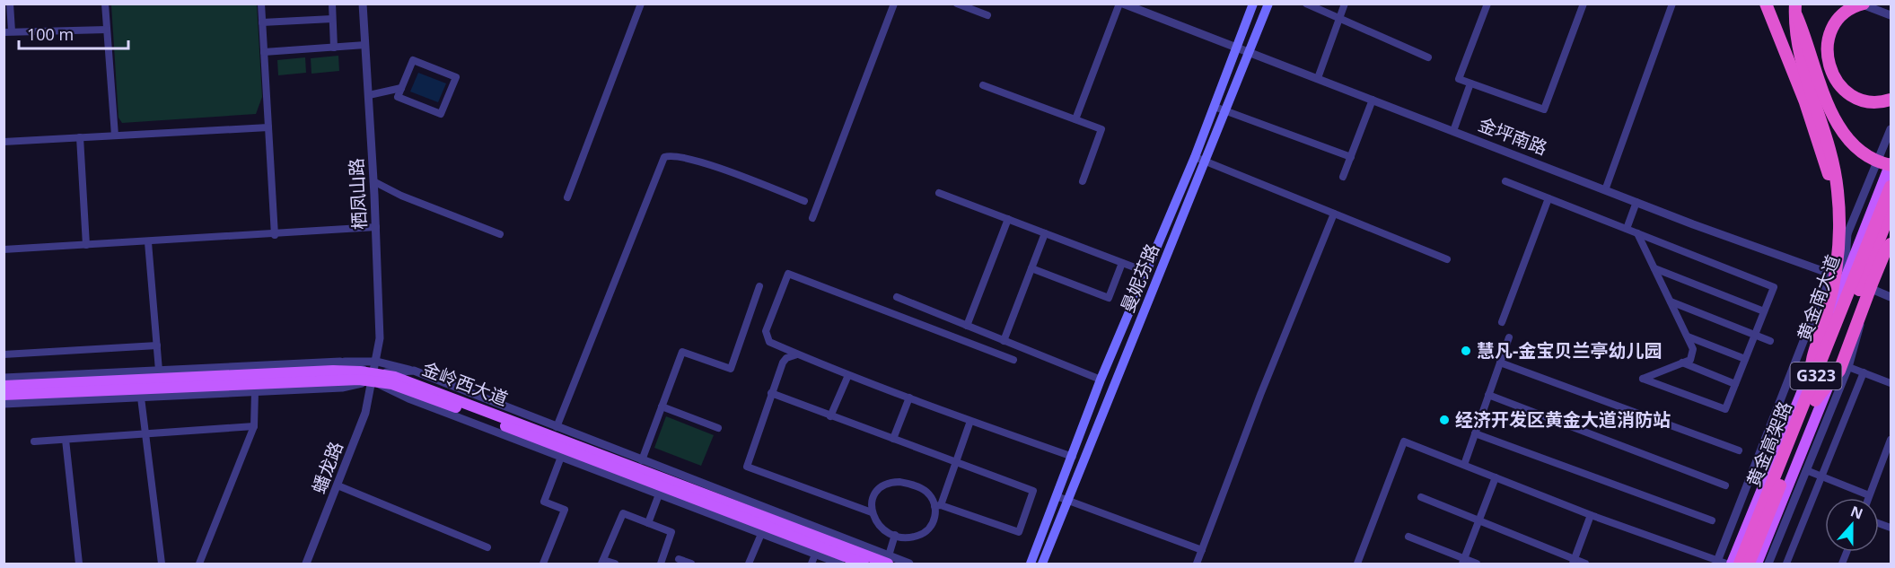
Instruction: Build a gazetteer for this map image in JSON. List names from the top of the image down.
{
  "streets": {
    "highway": ["G323", "黄金高架路"],
    "main road": ["曼妮芬路", "黄金南大道", "金岭西大道"],
    "street": ["金坪南路", "栖凤山路", "蟠龙路"]
  },
  "crossings": [
    ["金坪南路", "曼妮芬路"],
    ["金坪南路", "黄金南大道"],
    ["栖凤山路", "金岭西大道"],
    ["栖凤山路", "蟠龙路"],
    ["金岭西大道", "蟠龙路"]
  ],
  "places": ["慧凡-金宝贝兰亭幼儿园", "经济开发区黄金大道消防站"],
  "scale_bar": "100 m",
  "north": "top"
}
